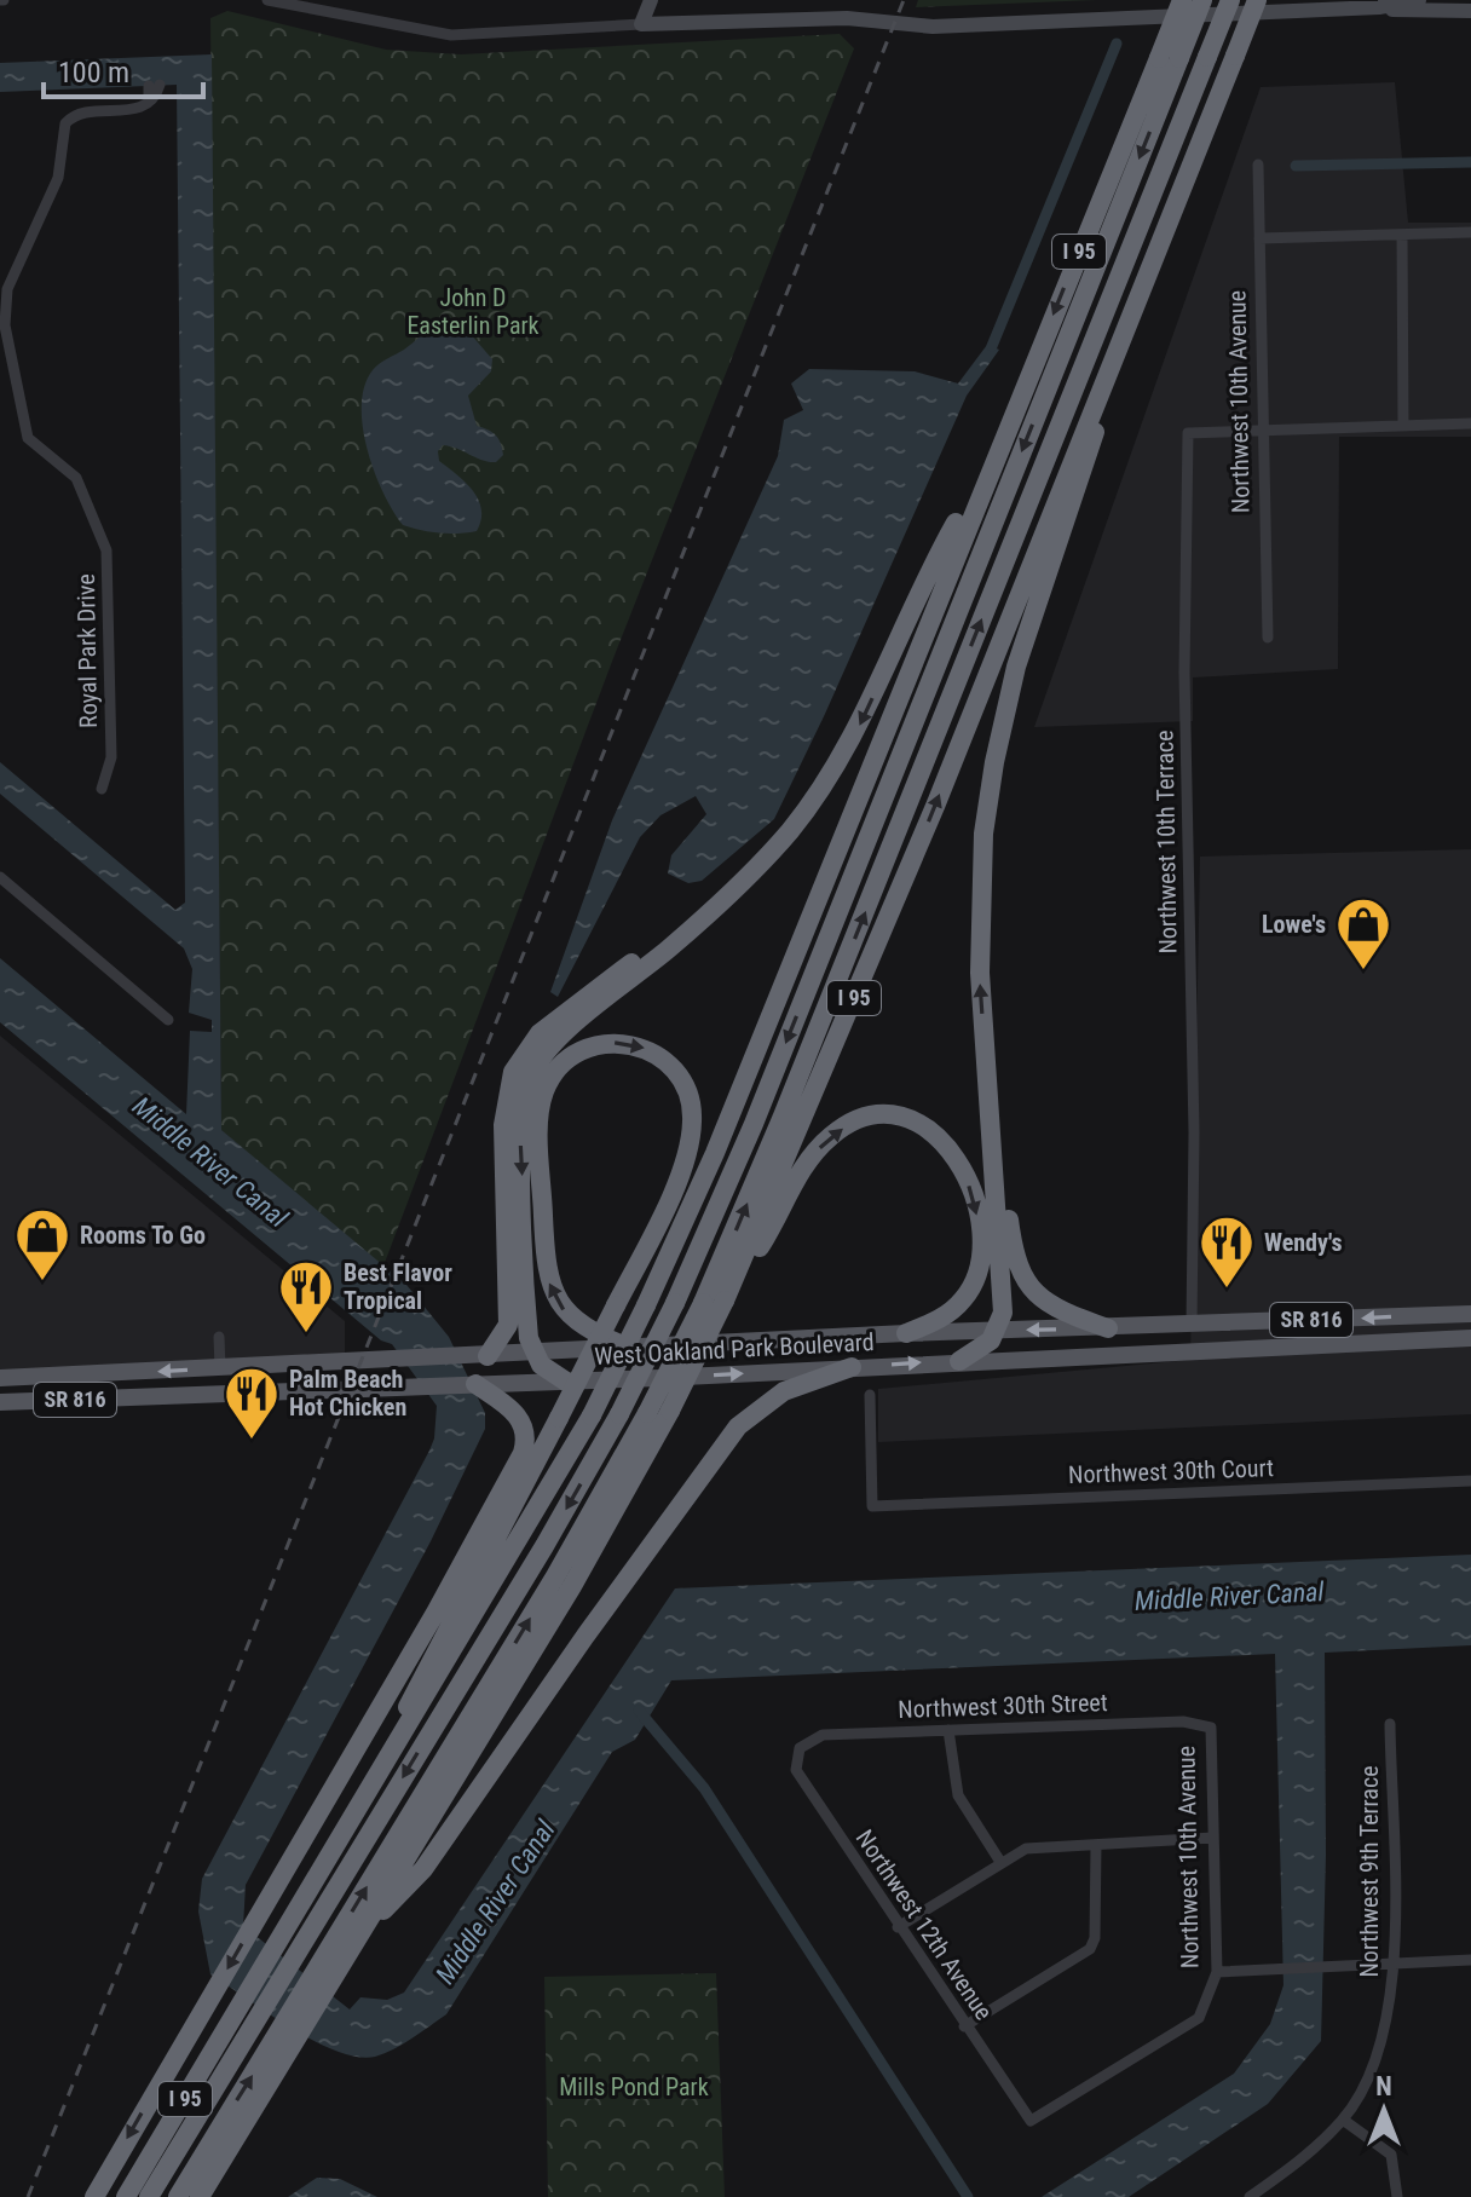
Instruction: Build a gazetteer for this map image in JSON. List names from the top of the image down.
{
  "streets": {
    "highway": ["I 95"],
    "main road": ["SR 816", "West Oakland Park Boulevard"],
    "street": [
      "Northwest 10th Avenue",
      "Royal Park Drive",
      "Northwest 10th Terrace",
      "Northwest 30th Court",
      "Northwest 30th Street",
      "Northwest 9th Terrace",
      "Northwest 12th Avenue"
    ]
  },
  "crossings": [
    ["Northwest 10th Avenue", "Northwest 10th Terrace"],
    ["Northwest 10th Avenue", "Northwest 30th Street"],
    ["Northwest 10th Avenue", "Northwest 12th Avenue"],
    ["Northwest 10th Terrace", "West Oakland Park Boulevard"],
    ["Northwest 30th Street", "Northwest 12th Avenue"]
  ],
  "water": ["Middle River Canal"],
  "parks": ["John D Easterlin Park", "Mills Pond Park"],
  "places": {
    "shop": ["Lowe's", "Rooms To Go"],
    "restaurant": ["Wendy's", "Best Flavor Tropical", "Palm Beach Hot Chicken"]
  },
  "scale_bar": "100 m",
  "north": "top"
}
